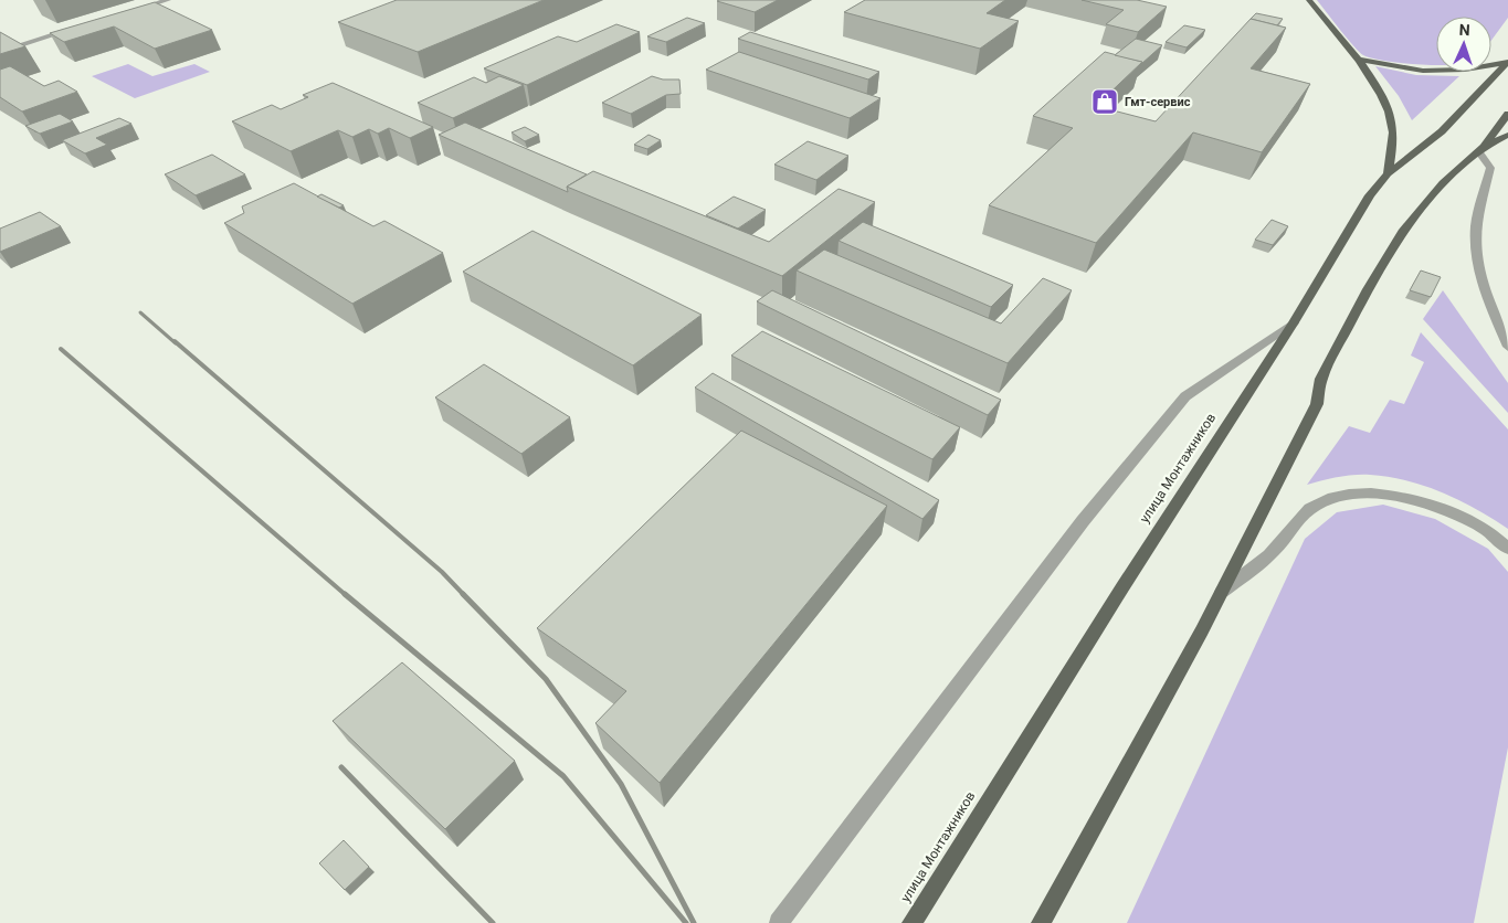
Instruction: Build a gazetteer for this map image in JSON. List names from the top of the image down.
{
  "streets": {
    "main road": ["улица Монтажников"]
  },
  "places": {
    "shop": ["Гмт-сервис"]
  },
  "north": "top"
}
